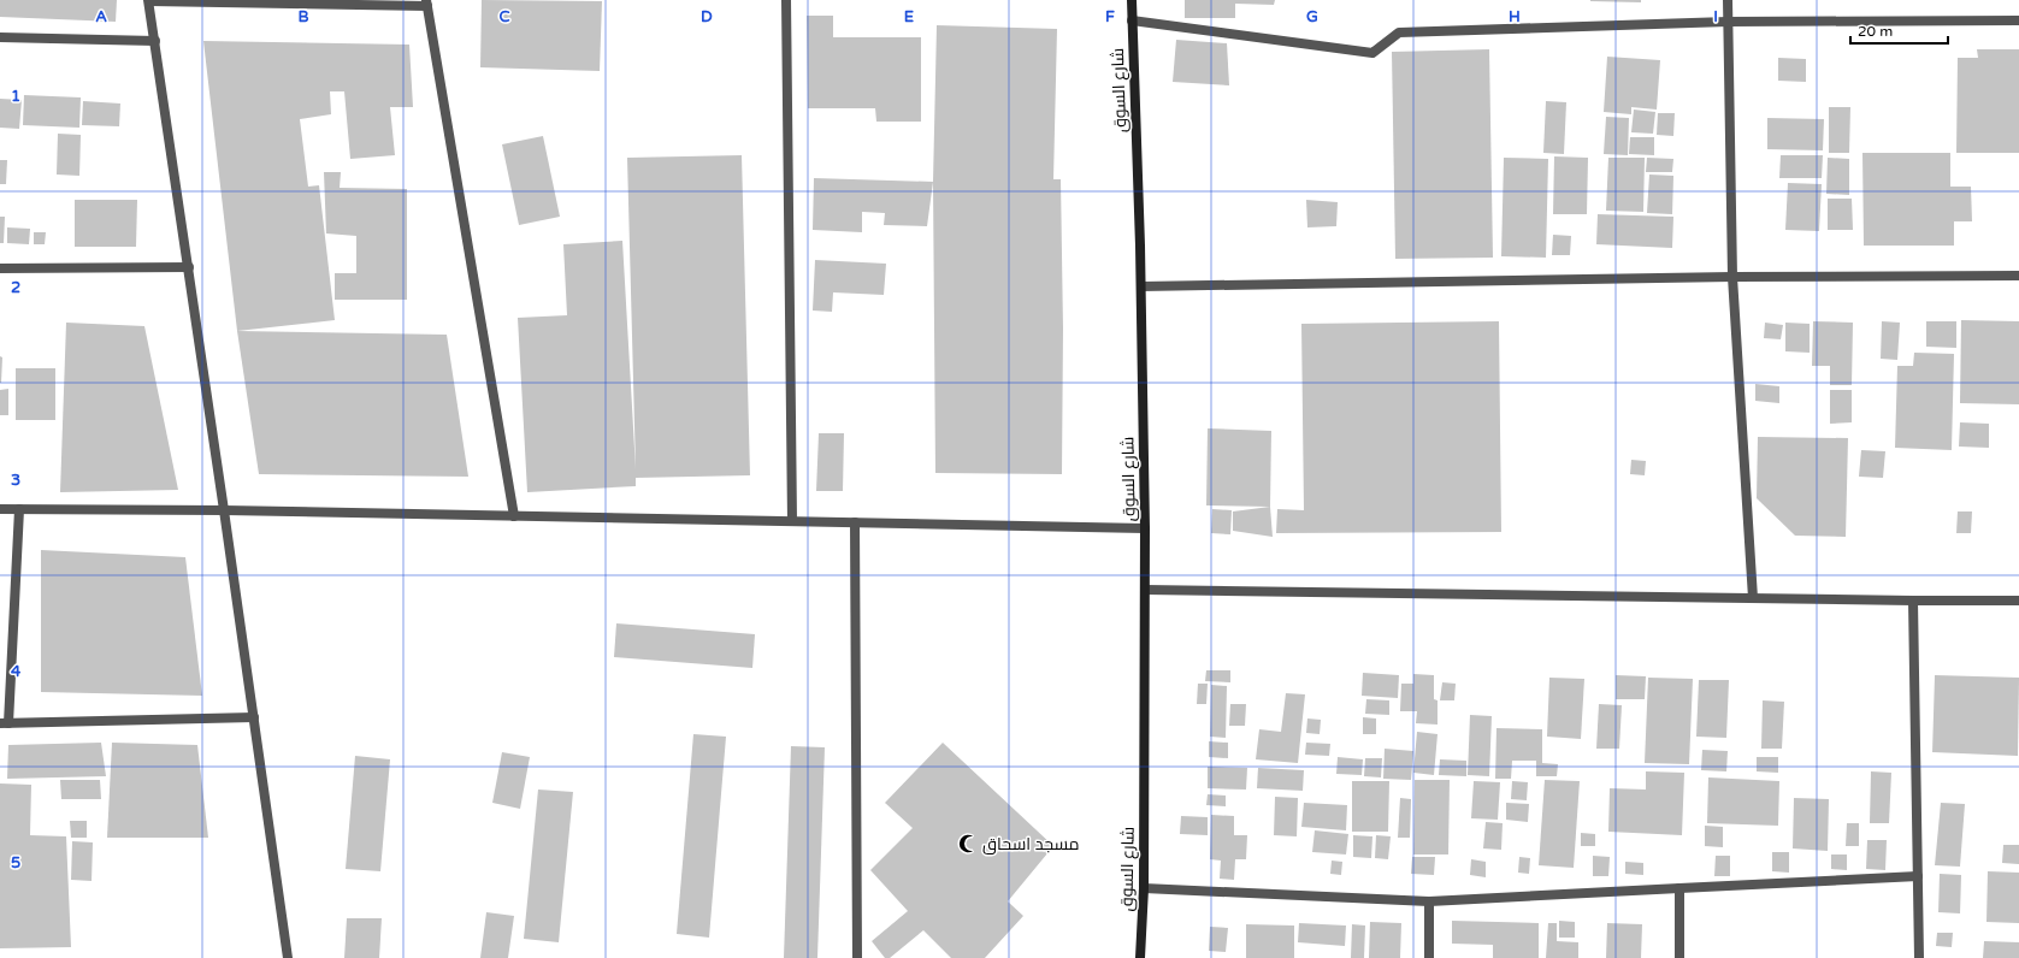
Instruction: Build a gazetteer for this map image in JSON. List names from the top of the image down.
{
  "streets": {
    "street": ["شارع السوق"]
  },
  "places": {
    "mosque": ["مسجد اسحاق"]
  },
  "scale_bar": "20 m",
  "grid": {
    "columns": [
      "A",
      "B",
      "C",
      "D",
      "E",
      "F",
      "G",
      "H",
      "I"
    ],
    "rows": [
      "1",
      "2",
      "3",
      "4",
      "5"
    ]
  }
}
